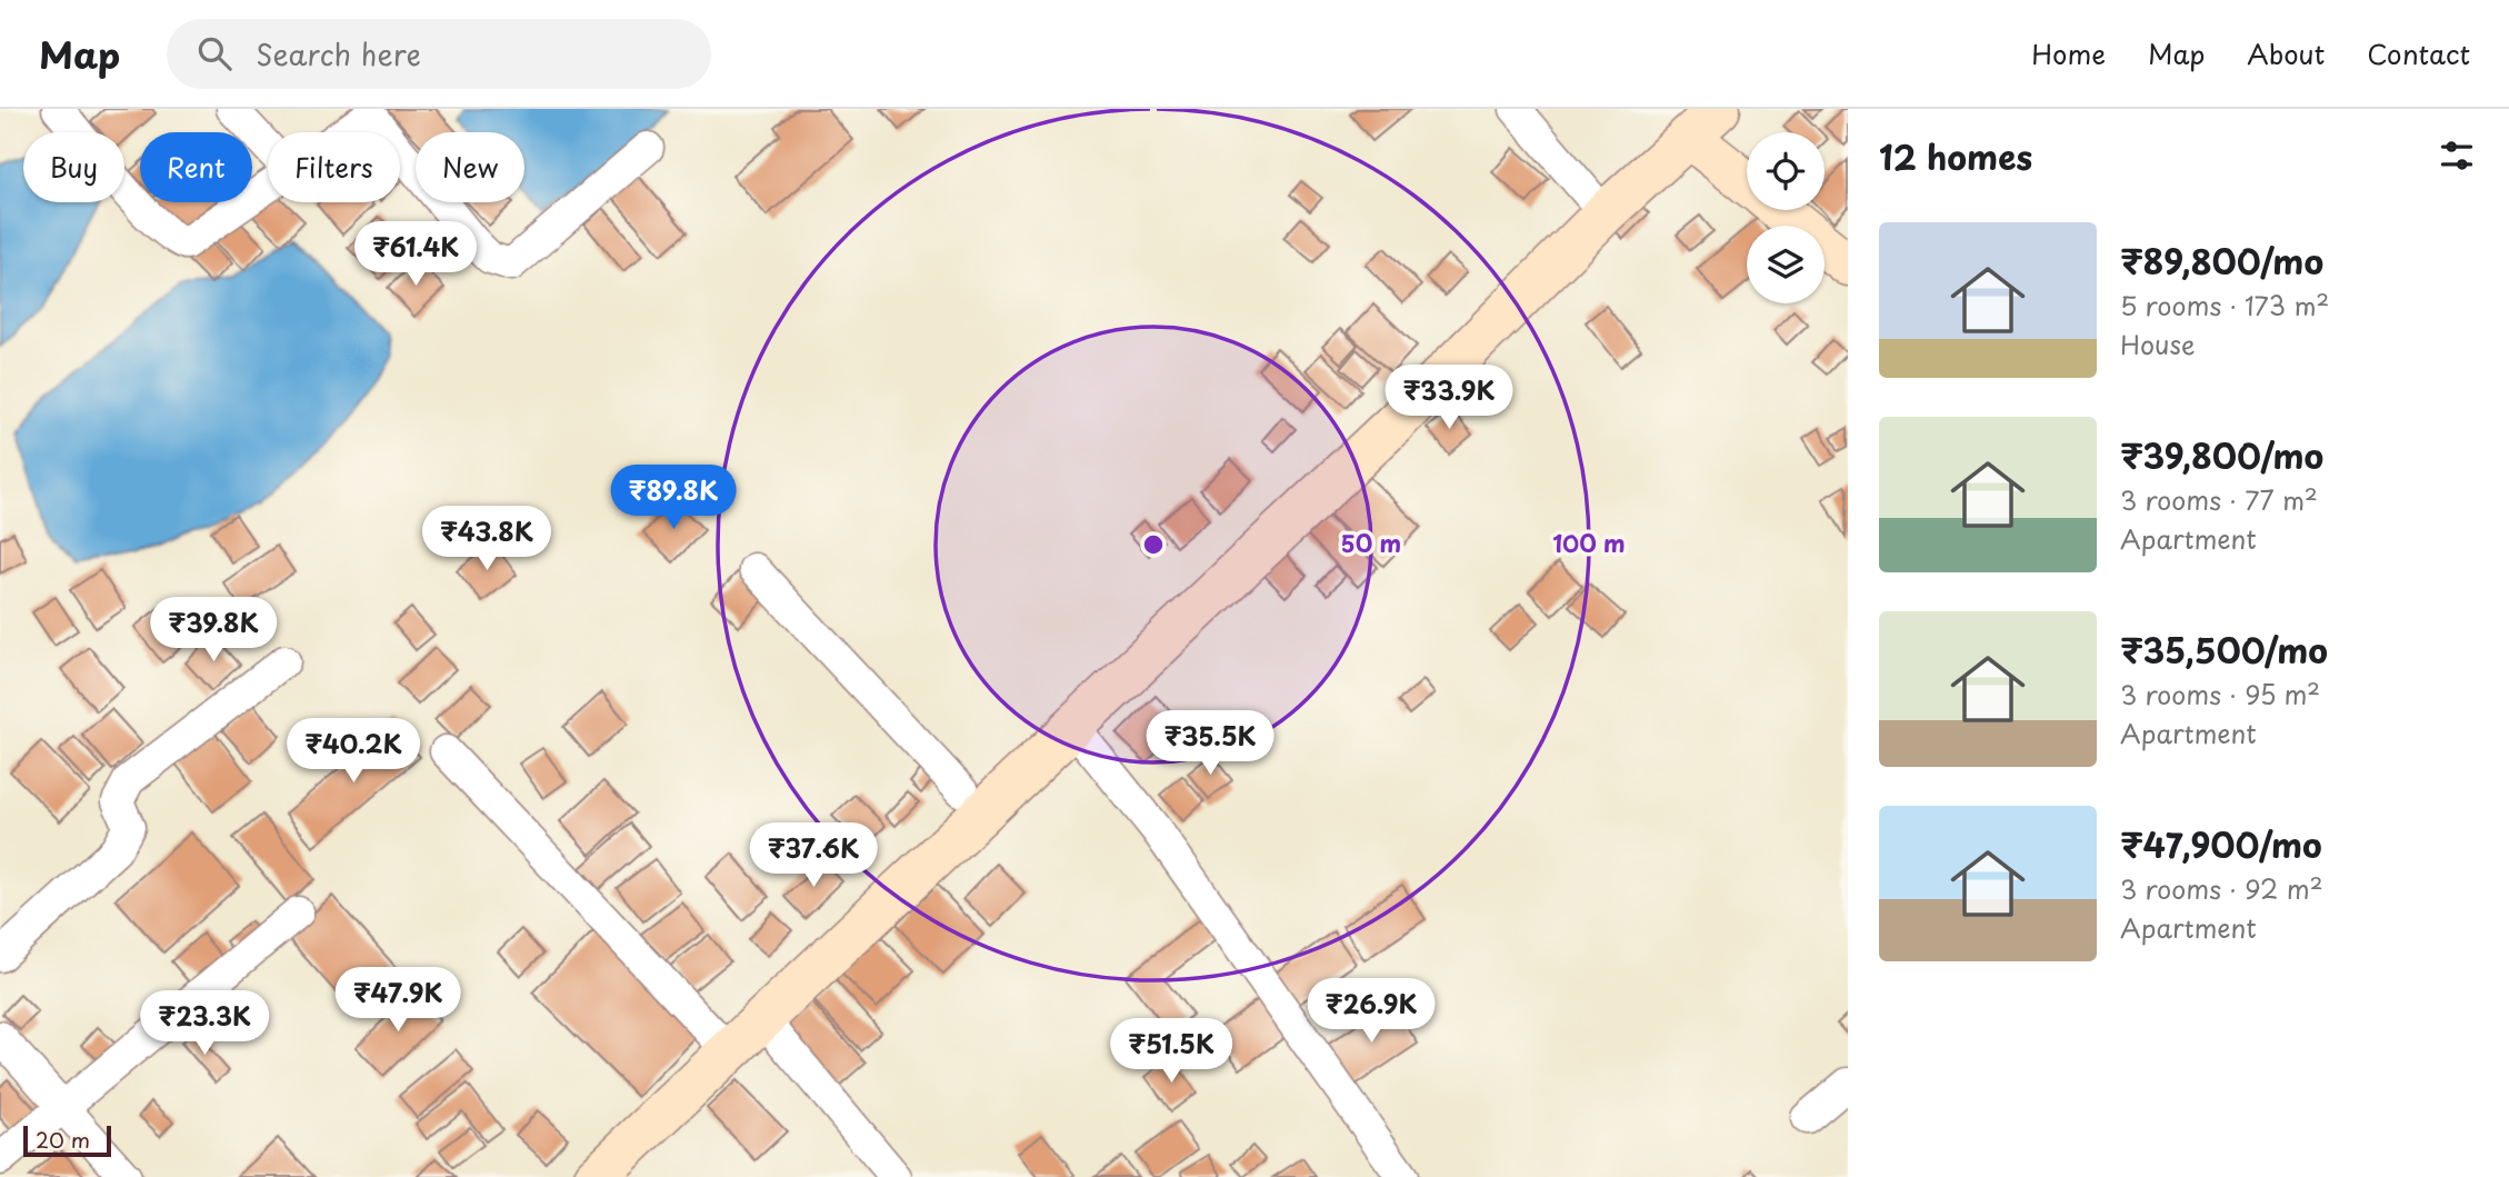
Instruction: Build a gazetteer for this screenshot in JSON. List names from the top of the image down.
{
  "scale_bar": "20 m",
  "page": {
    "header": "Map",
    "search": "Search here",
    "nav": [
      "Home",
      "Map",
      "About",
      "Contact"
    ],
    "heading": "12 homes",
    "chip": [
      "Buy",
      "Rent",
      "Filters",
      "New"
    ],
    "list": [
      {
        "name": "₹89,800/mo",
        "note": "5 rooms · 173 m² · House"
      },
      {
        "name": "₹39,800/mo",
        "note": "3 rooms · 77 m² · Apartment"
      },
      {
        "name": "₹35,500/mo",
        "note": "3 rooms · 95 m² · Apartment"
      },
      {
        "name": "₹47,900/mo",
        "note": "3 rooms · 92 m² · Apartment"
      }
    ],
    "price": [
      "₹61.4K",
      "₹33.9K",
      "₹89.8K",
      "₹43.8K",
      "₹39.8K",
      "₹35.5K",
      "₹40.2K",
      "₹37.6K",
      "₹47.9K",
      "₹26.9K",
      "₹23.3K",
      "₹51.5K"
    ],
    "scale": "20 m"
  },
  "rings": ["50 m", "100 m"]
}
